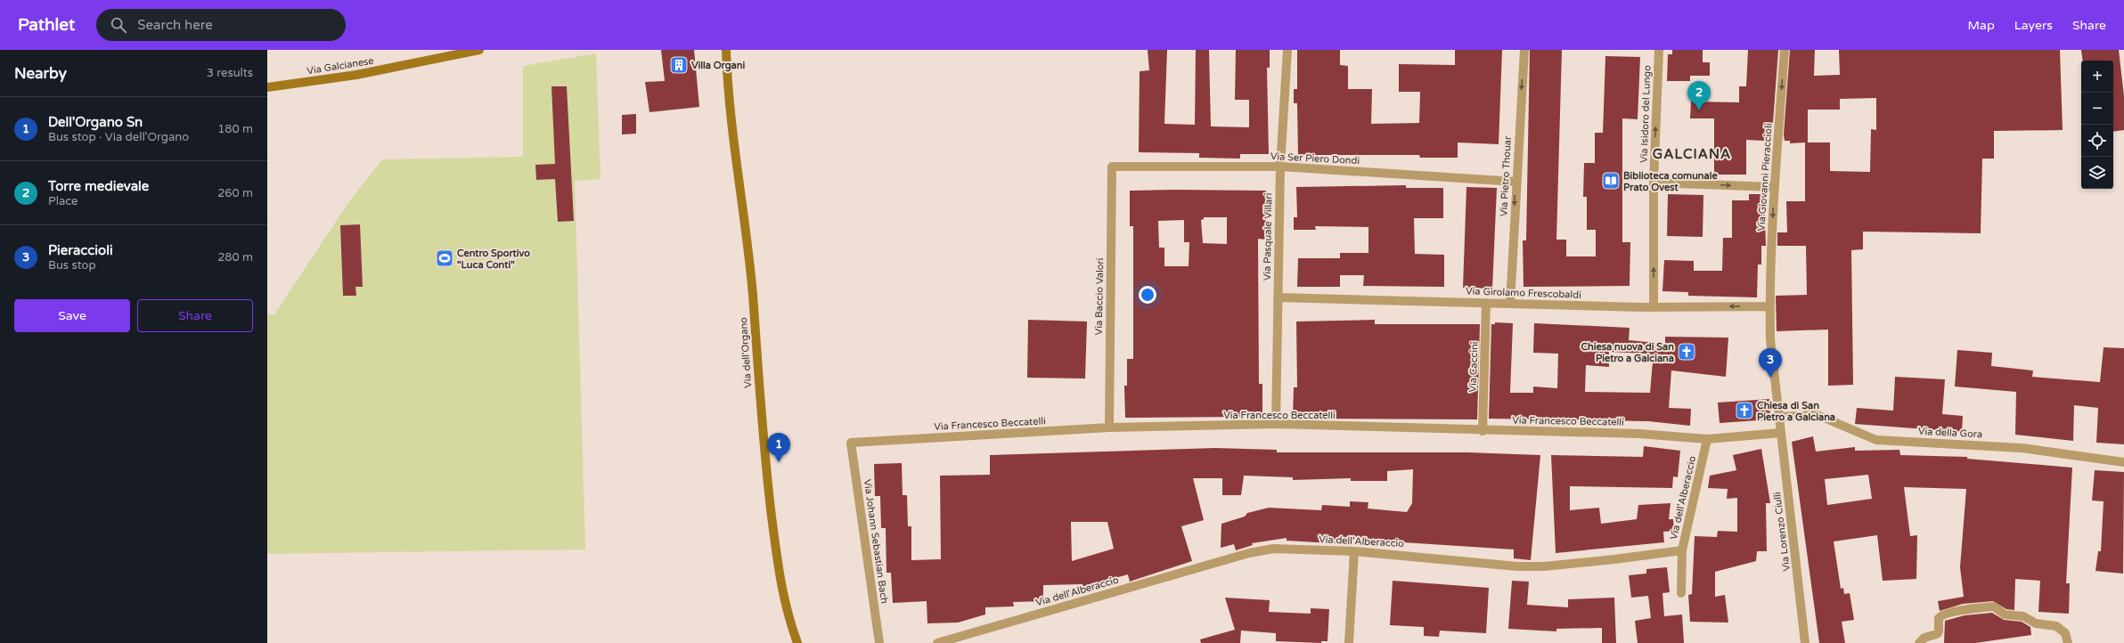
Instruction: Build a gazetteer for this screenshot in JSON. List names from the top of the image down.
{
  "streets": {
    "street": [
      "Via Galcianese",
      "Via Isidoro del Lungo",
      "Via Ser Piero Dondi",
      "Via Pietro Thouar",
      "Via Giovanni Pieraccioli",
      "Via Pasquale Villari",
      "Via Girolamo Frescobaldi",
      "Via Baccio Valori",
      "Via dell'Organo",
      "Via Caccini",
      "Via Francesco Beccatelli",
      "Via della Gora",
      "Via dell'Alberaccio",
      "Via Lorenzo Ciulli",
      "Via Johann Sebastian Bach"
    ]
  },
  "crossings": [
    ["Via Isidoro del Lungo", "Via Girolamo Frescobaldi"],
    ["Via Ser Piero Dondi", "Via Pietro Thouar"],
    ["Via Ser Piero Dondi", "Via Pasquale Villari"],
    ["Via Ser Piero Dondi", "Via Baccio Valori"],
    ["Via Pietro Thouar", "Via Girolamo Frescobaldi"],
    ["Via Giovanni Pieraccioli", "Via Girolamo Frescobaldi"],
    ["Via Giovanni Pieraccioli", "Via della Gora"],
    ["Via Giovanni Pieraccioli", "Via Lorenzo Ciulli"],
    ["Via Pasquale Villari", "Via Girolamo Frescobaldi"],
    ["Via Pasquale Villari", "Via Francesco Beccatelli"],
    ["Via Girolamo Frescobaldi", "Via Caccini"],
    ["Via Baccio Valori", "Via Francesco Beccatelli"],
    ["Via Caccini", "Via Francesco Beccatelli"],
    ["Via Francesco Beccatelli", "Via dell'Alberaccio"],
    ["Via Francesco Beccatelli", "Via Lorenzo Ciulli"],
    ["Via Francesco Beccatelli", "Via Johann Sebastian Bach"],
    ["Via della Gora", "Via Lorenzo Ciulli"]
  ],
  "one_way": ["Via Isidoro del Lungo", "Via Pietro Thouar", "Via Giovanni Pieraccioli"],
  "districts": ["GALCIANA"],
  "places": {
    "building": ["Villa Organi"],
    "library": ["Biblioteca comunale Prato Ovest"],
    "sports": ["Centro Sportivo \"Luca Conti\""],
    "church": ["Chiesa nuova di San Pietro a Galciana", "Chiesa di San Pietro a Galciana"]
  },
  "page": {
    "header": "Pathlet",
    "search": "Search here",
    "nav": ["Map", "Layers", "Share"],
    "heading": ["Nearby", "3 results"],
    "map_buttons": ["+", "−"],
    "pins": ["2", "3", "1"],
    "list": [
      {
        "mark": "1",
        "name": "Dell'Organo Sn",
        "note": "Bus stop · Via dell'Organo",
        "value": "180 m"
      },
      {
        "mark": "2",
        "name": "Torre medievale",
        "note": "Place",
        "value": "260 m"
      },
      {
        "mark": "3",
        "name": "Pieraccioli",
        "note": "Bus stop",
        "value": "280 m"
      }
    ],
    "buttons": ["Save", "Share"]
  }
}
